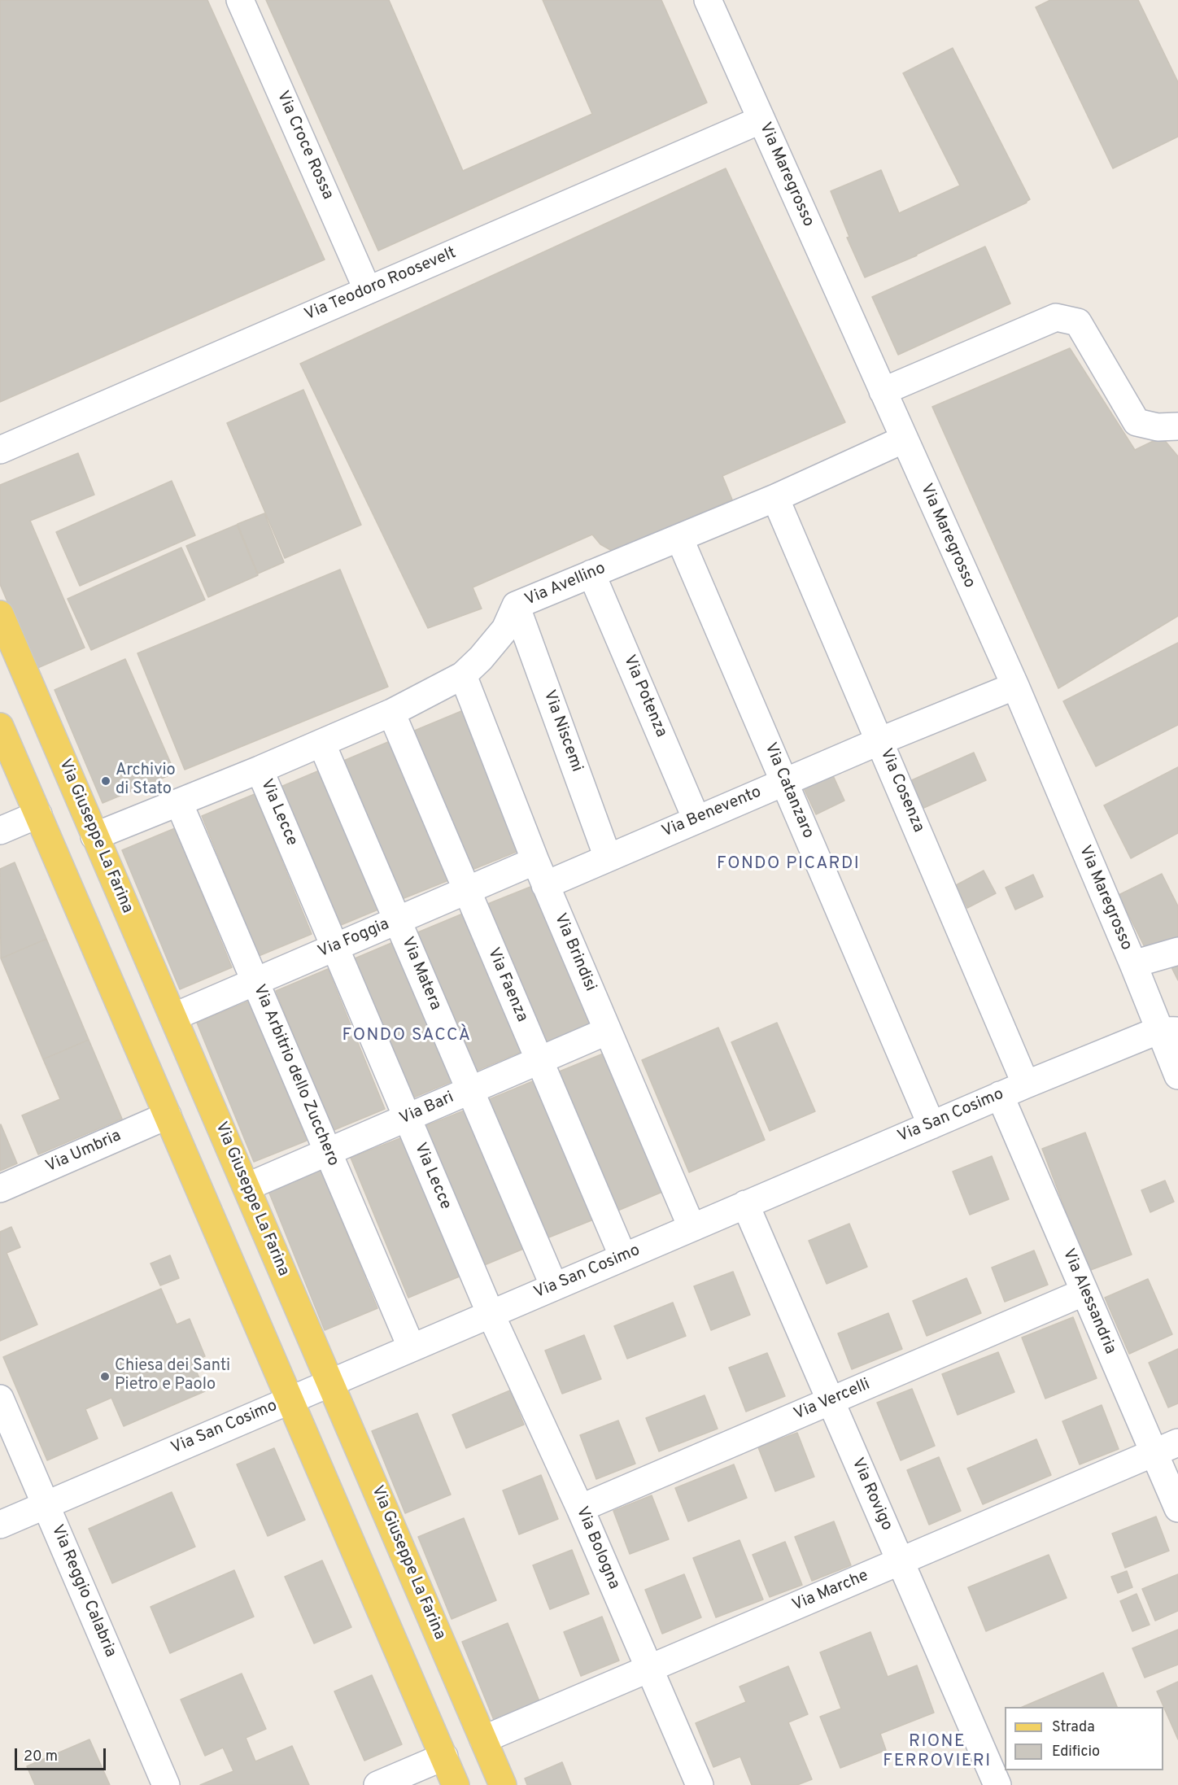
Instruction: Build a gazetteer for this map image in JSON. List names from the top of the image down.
{
  "streets": {
    "main road": ["Via Giuseppe La Farina"],
    "street": [
      "Via Croce Rossa",
      "Via Maregrosso",
      "Via Teodoro Roosevelt",
      "Via Avellino",
      "Via Potenza",
      "Via Niscemi",
      "Via Catanzaro",
      "Via Cosenza",
      "Via Lecce",
      "Via Benevento",
      "Via Foggia",
      "Via Brindisi",
      "Via Matera",
      "Via Faenza",
      "Via Arbitrio dello Zucchero",
      "Via Bari",
      "Via San Cosimo",
      "Via Umbria",
      "Via Alessandria",
      "Via Vercelli",
      "Via Rovigo",
      "Via Bologna",
      "Via Reggio Calabria",
      "Via Marche"
    ]
  },
  "crossings": [
    ["Via Croce Rossa", "Via Teodoro Roosevelt"],
    ["Via Maregrosso", "Via Teodoro Roosevelt"],
    ["Via Maregrosso", "Via Avellino"],
    ["Via Maregrosso", "Via Benevento"],
    ["Via Maregrosso", "Via San Cosimo"],
    ["Via Avellino", "Via Potenza"],
    ["Via Avellino", "Via Niscemi"],
    ["Via Avellino", "Via Catanzaro"],
    ["Via Avellino", "Via Cosenza"],
    ["Via Avellino", "Via Lecce"],
    ["Via Avellino", "Via Giuseppe La Farina"],
    ["Via Avellino", "Via Brindisi"],
    ["Via Avellino", "Via Matera"],
    ["Via Avellino", "Via Faenza"],
    ["Via Avellino", "Via Arbitrio dello Zucchero"],
    ["Via Potenza", "Via Benevento"],
    ["Via Niscemi", "Via Benevento"],
    ["Via Catanzaro", "Via Benevento"],
    ["Via Catanzaro", "Via San Cosimo"],
    ["Via Cosenza", "Via Benevento"],
    ["Via Cosenza", "Via San Cosimo"],
    ["Via Lecce", "Via Foggia"],
    ["Via Lecce", "Via Bari"],
    ["Via Lecce", "Via San Cosimo"],
    ["Via Lecce", "Via Bologna"],
    ["Via Benevento", "Via Brindisi"],
    ["Via Giuseppe La Farina", "Via Foggia"],
    ["Via Giuseppe La Farina", "Via Bari"],
    ["Via Giuseppe La Farina", "Via San Cosimo"],
    ["Via Giuseppe La Farina", "Via Marche"],
    ["Via Foggia", "Via Brindisi"],
    ["Via Foggia", "Via Matera"],
    ["Via Foggia", "Via Faenza"],
    ["Via Foggia", "Via Arbitrio dello Zucchero"],
    ["Via Brindisi", "Via Bari"],
    ["Via Brindisi", "Via San Cosimo"],
    ["Via Matera", "Via Bari"],
    ["Via Matera", "Via San Cosimo"],
    ["Via Faenza", "Via Bari"],
    ["Via Faenza", "Via San Cosimo"],
    ["Via Arbitrio dello Zucchero", "Via Bari"],
    ["Via Arbitrio dello Zucchero", "Via San Cosimo"],
    ["Via San Cosimo", "Via Alessandria"],
    ["Via San Cosimo", "Via Rovigo"],
    ["Via San Cosimo", "Via Bologna"],
    ["Via San Cosimo", "Via Reggio Calabria"],
    ["Via Alessandria", "Via Vercelli"],
    ["Via Alessandria", "Via Marche"],
    ["Via Vercelli", "Via Rovigo"],
    ["Via Vercelli", "Via Bologna"],
    ["Via Rovigo", "Via Marche"],
    ["Via Bologna", "Via Marche"]
  ],
  "districts": ["FONDO PICARDI", "FONDO SACCÀ", "RIONE FERROVIERI"],
  "places": ["Archivio di Stato", "Chiesa dei Santi Pietro e Paolo"],
  "legend": ["Strada", "Edificio"],
  "scale_bar": "20 m"
}
